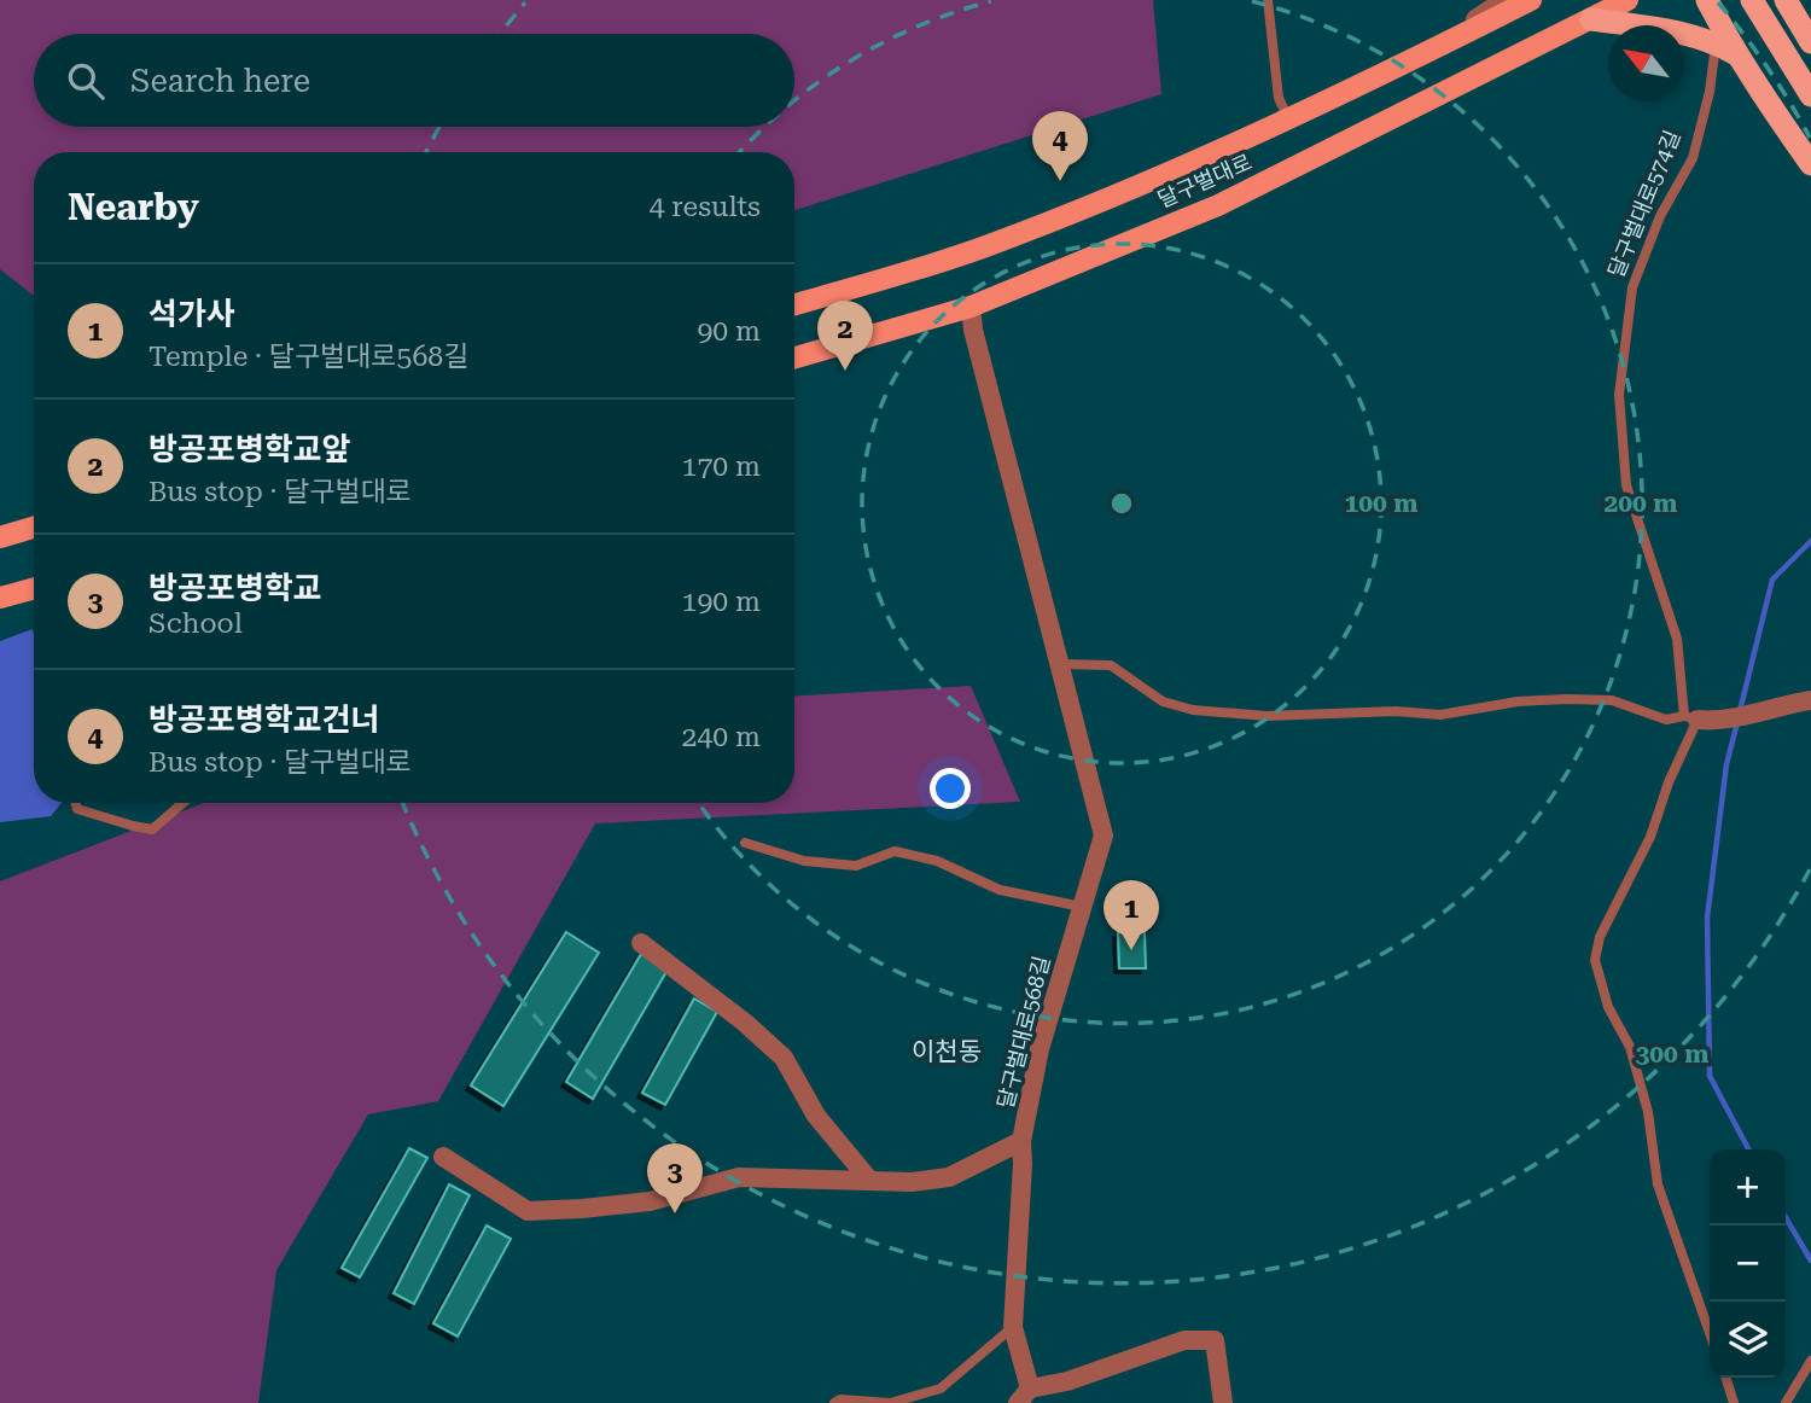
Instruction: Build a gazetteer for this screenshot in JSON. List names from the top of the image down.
{
  "streets": {
    "main road": ["달구벌대로"],
    "street": ["달구벌대로568길"],
    "lane": ["달구벌대로574길"]
  },
  "crossings": [
    ["달구벌대로", "달구벌대로568길"]
  ],
  "districts": ["이천동"],
  "north": "top left",
  "page": {
    "search": "Search here",
    "pins": [
      "4",
      "2",
      "1",
      "3"
    ],
    "heading": ["Nearby", "4 results"],
    "list": [
      {
        "mark": "1",
        "name": "석가사",
        "note": "Temple · 달구벌대로568길",
        "value": "90 m"
      },
      {
        "mark": "2",
        "name": "방공포병학교앞",
        "note": "Bus stop · 달구벌대로",
        "value": "170 m"
      },
      {
        "mark": "3",
        "name": "방공포병학교",
        "note": "School",
        "value": "190 m"
      },
      {
        "mark": "4",
        "name": "방공포병학교건너",
        "note": "Bus stop · 달구벌대로",
        "value": "240 m"
      }
    ],
    "map_buttons": ["+", "−"]
  },
  "rings": ["100 m", "200 m", "300 m"]
}
